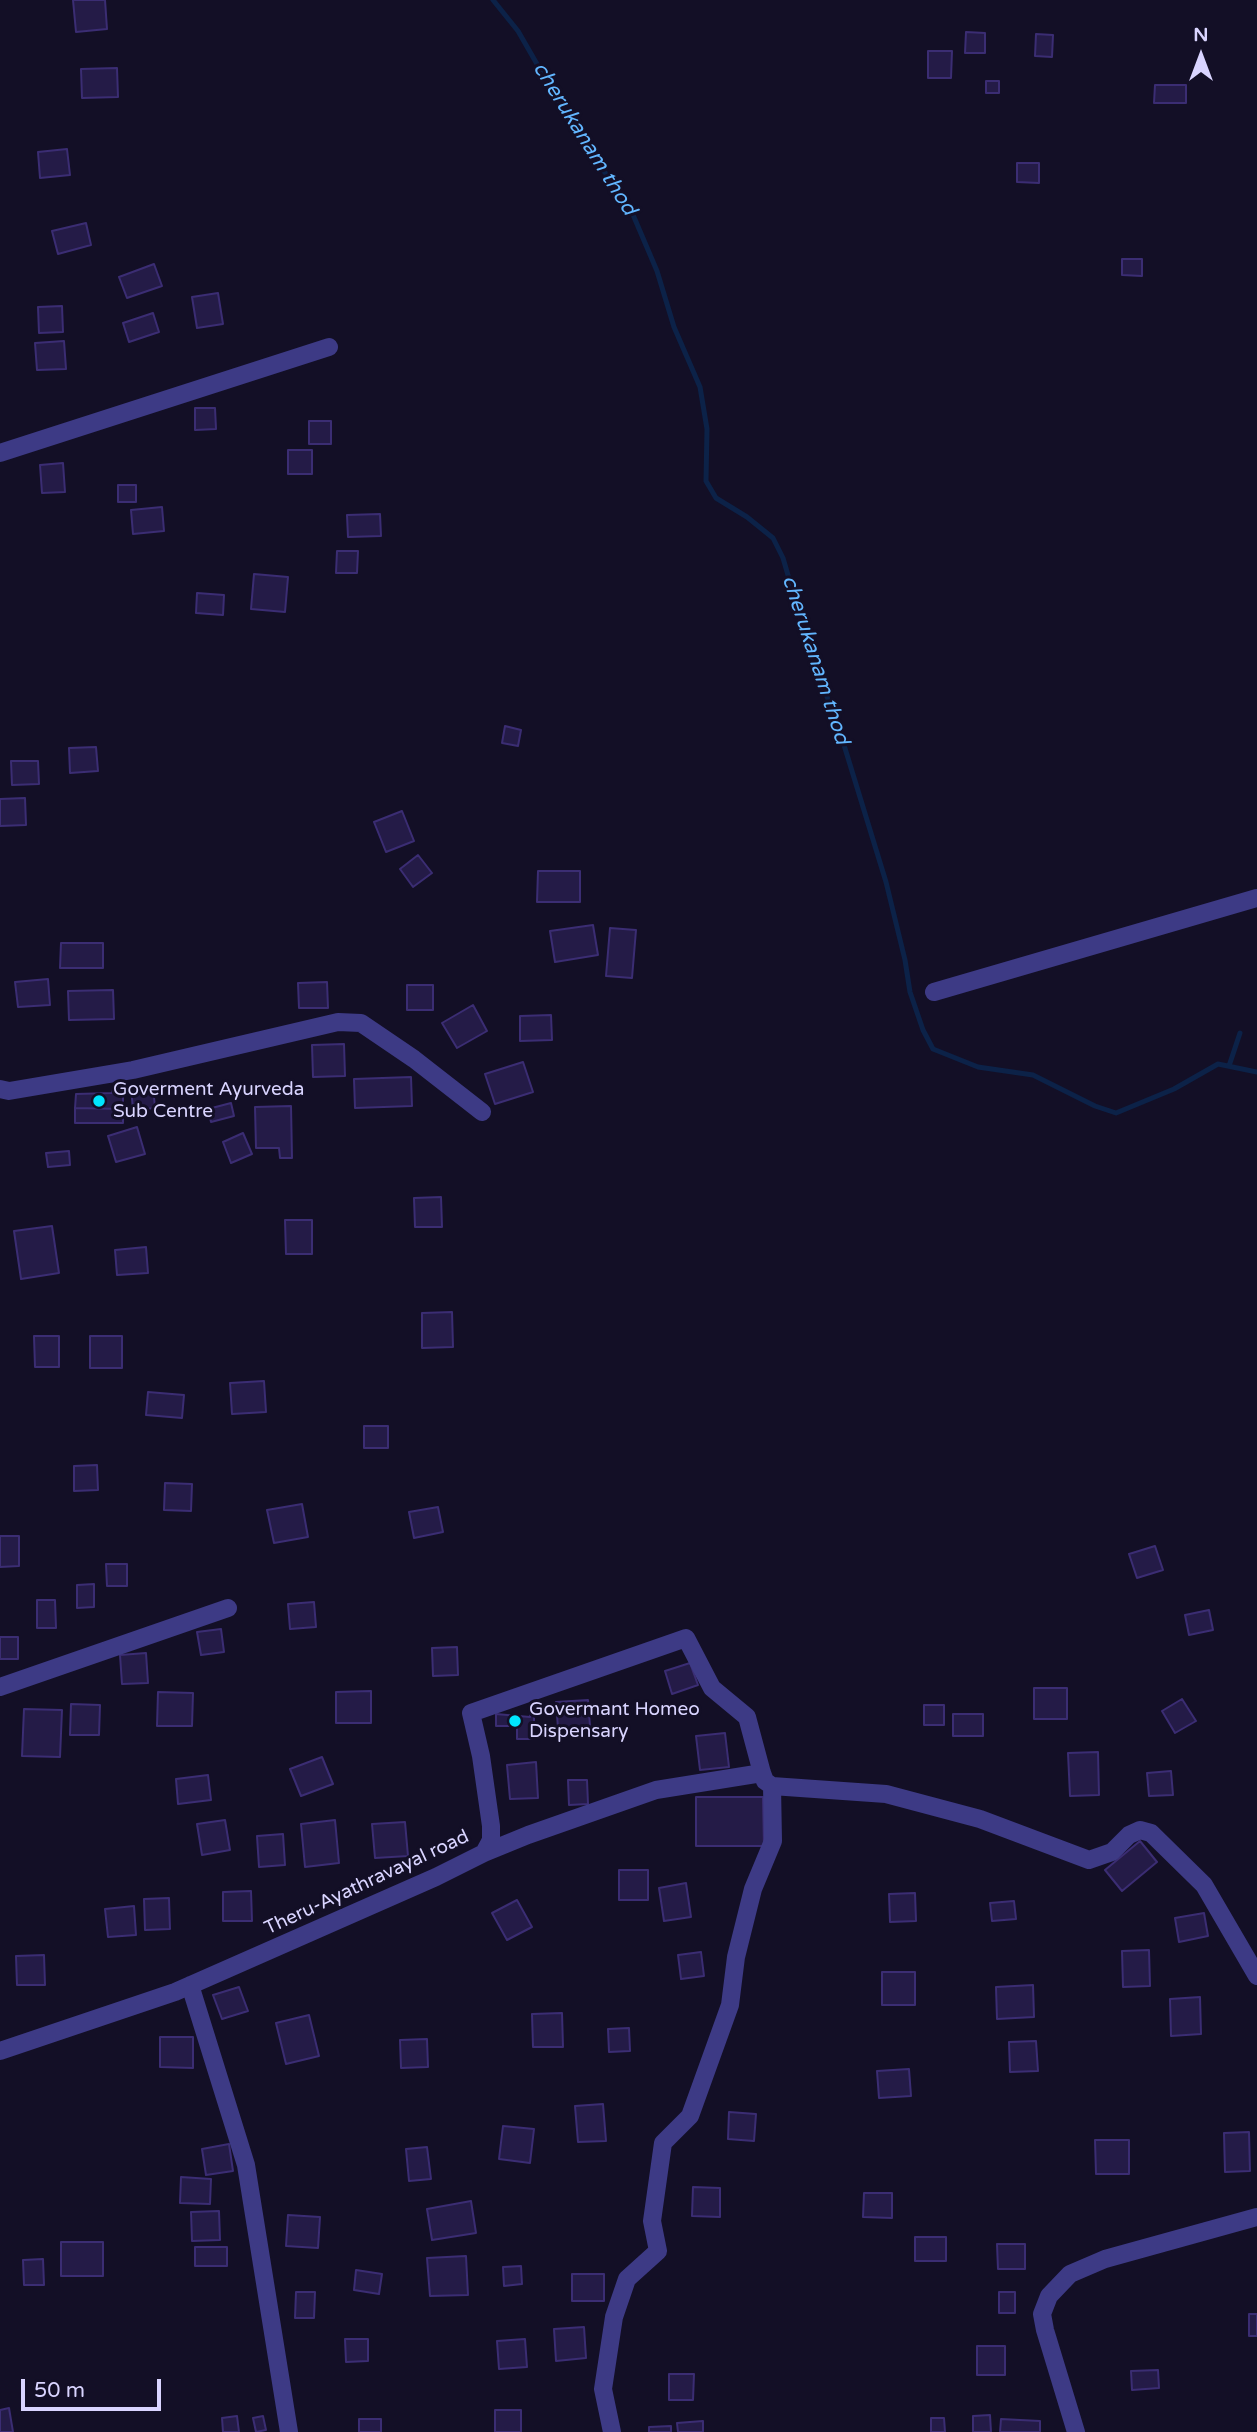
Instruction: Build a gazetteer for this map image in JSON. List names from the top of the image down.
{
  "streets": {
    "street": ["Theru-Ayathravayal road"]
  },
  "water": ["cherukanam thod"],
  "places": ["Goverment Ayurveda Sub Centre", "Govermant Homeo Dispensary"],
  "scale_bar": "50 m",
  "north": "top"
}
